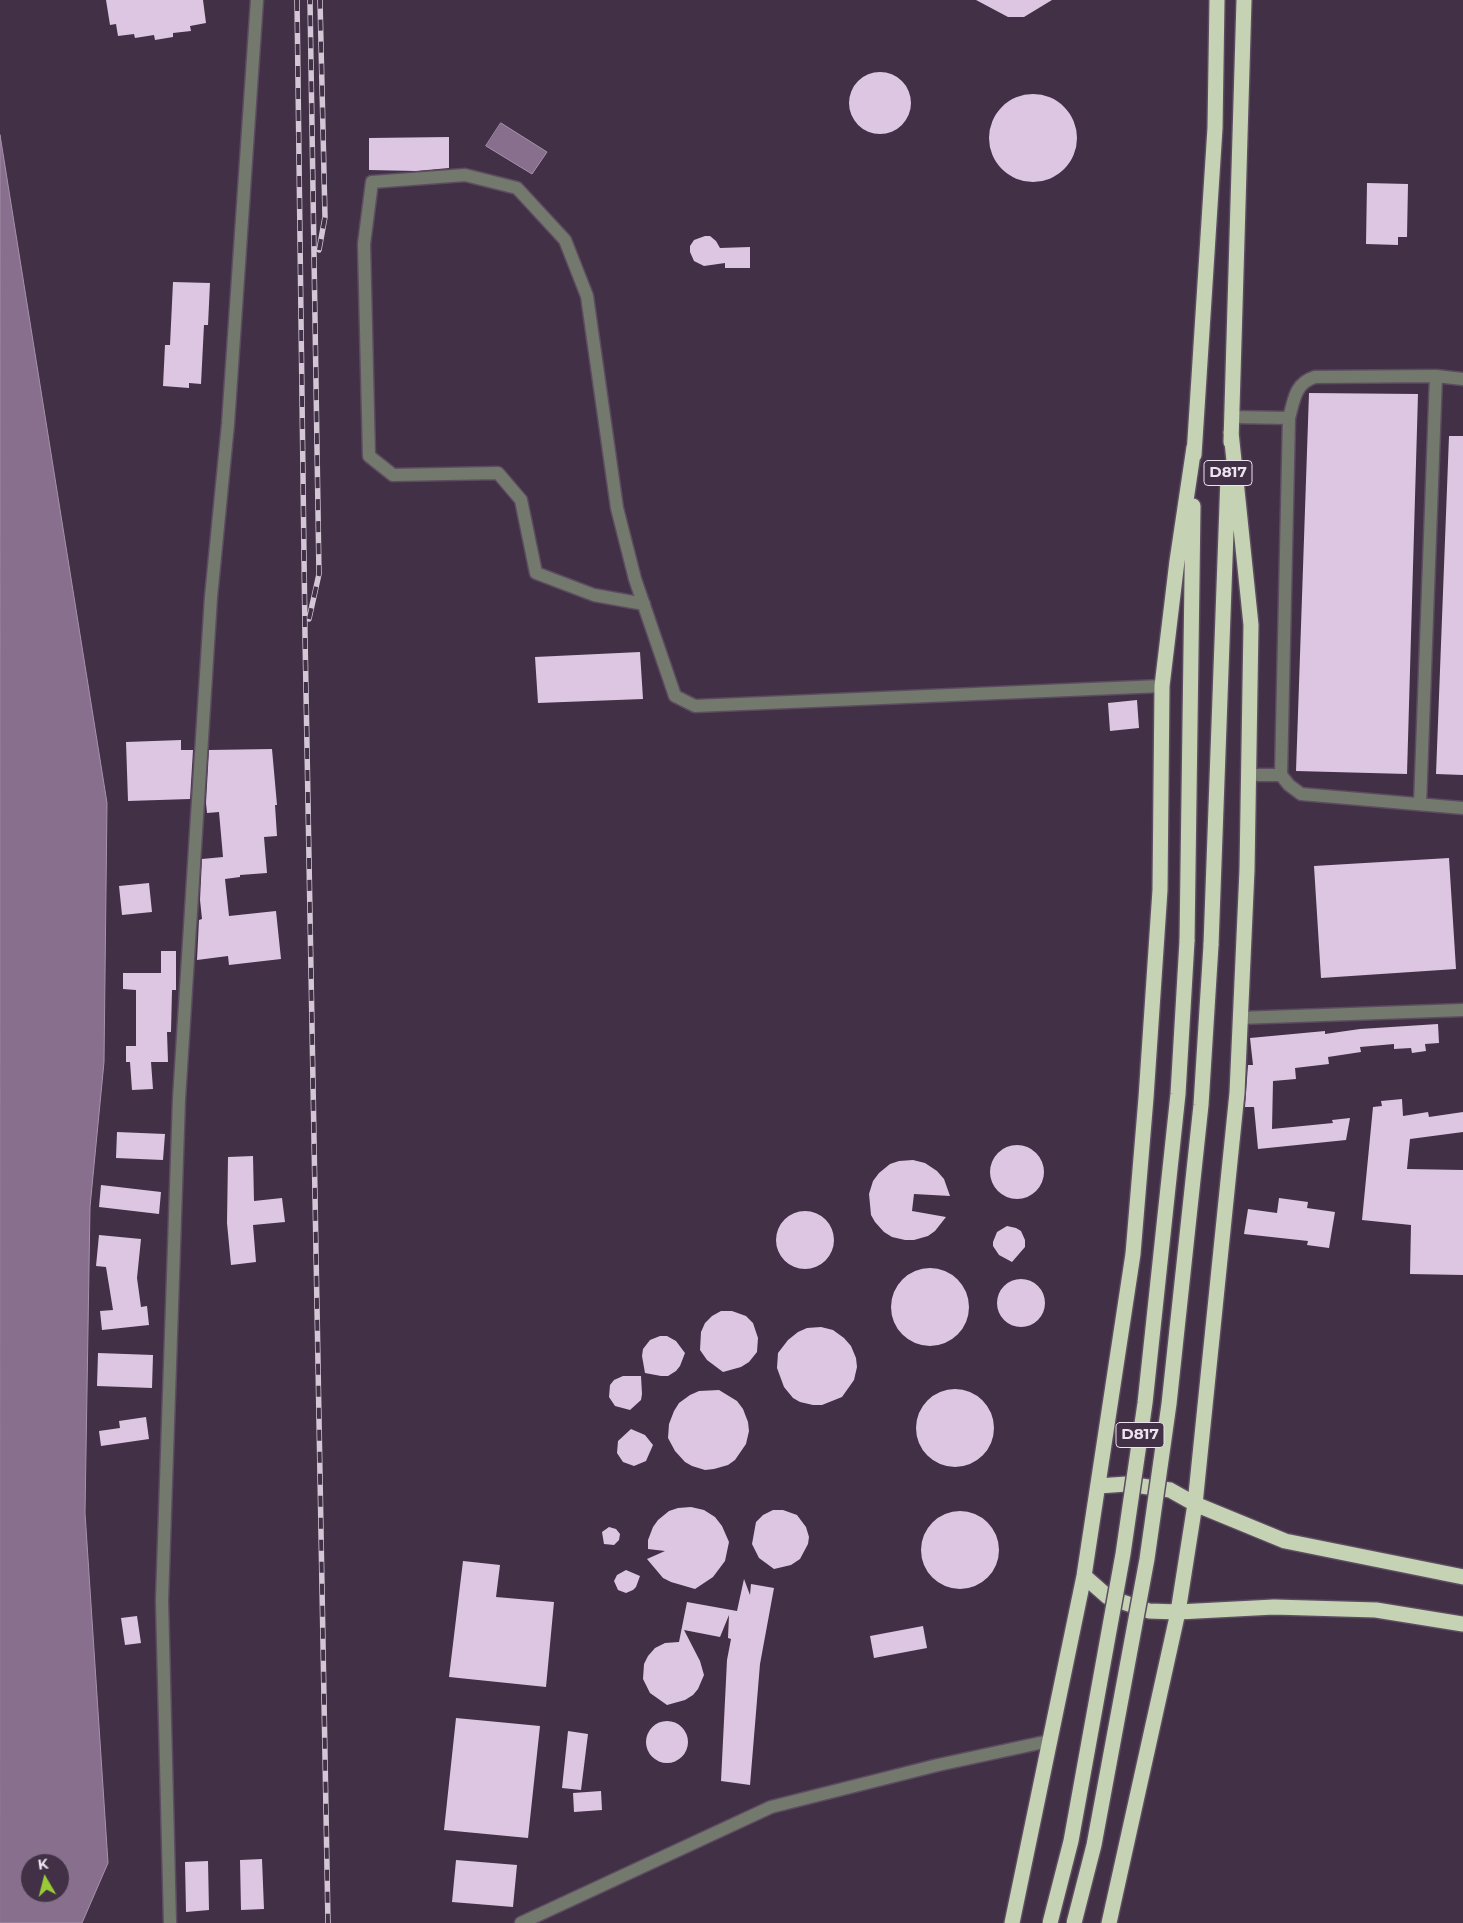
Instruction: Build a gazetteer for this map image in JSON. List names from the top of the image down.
{
  "streets": {
    "highway": ["D817"]
  },
  "north": "top"
}
